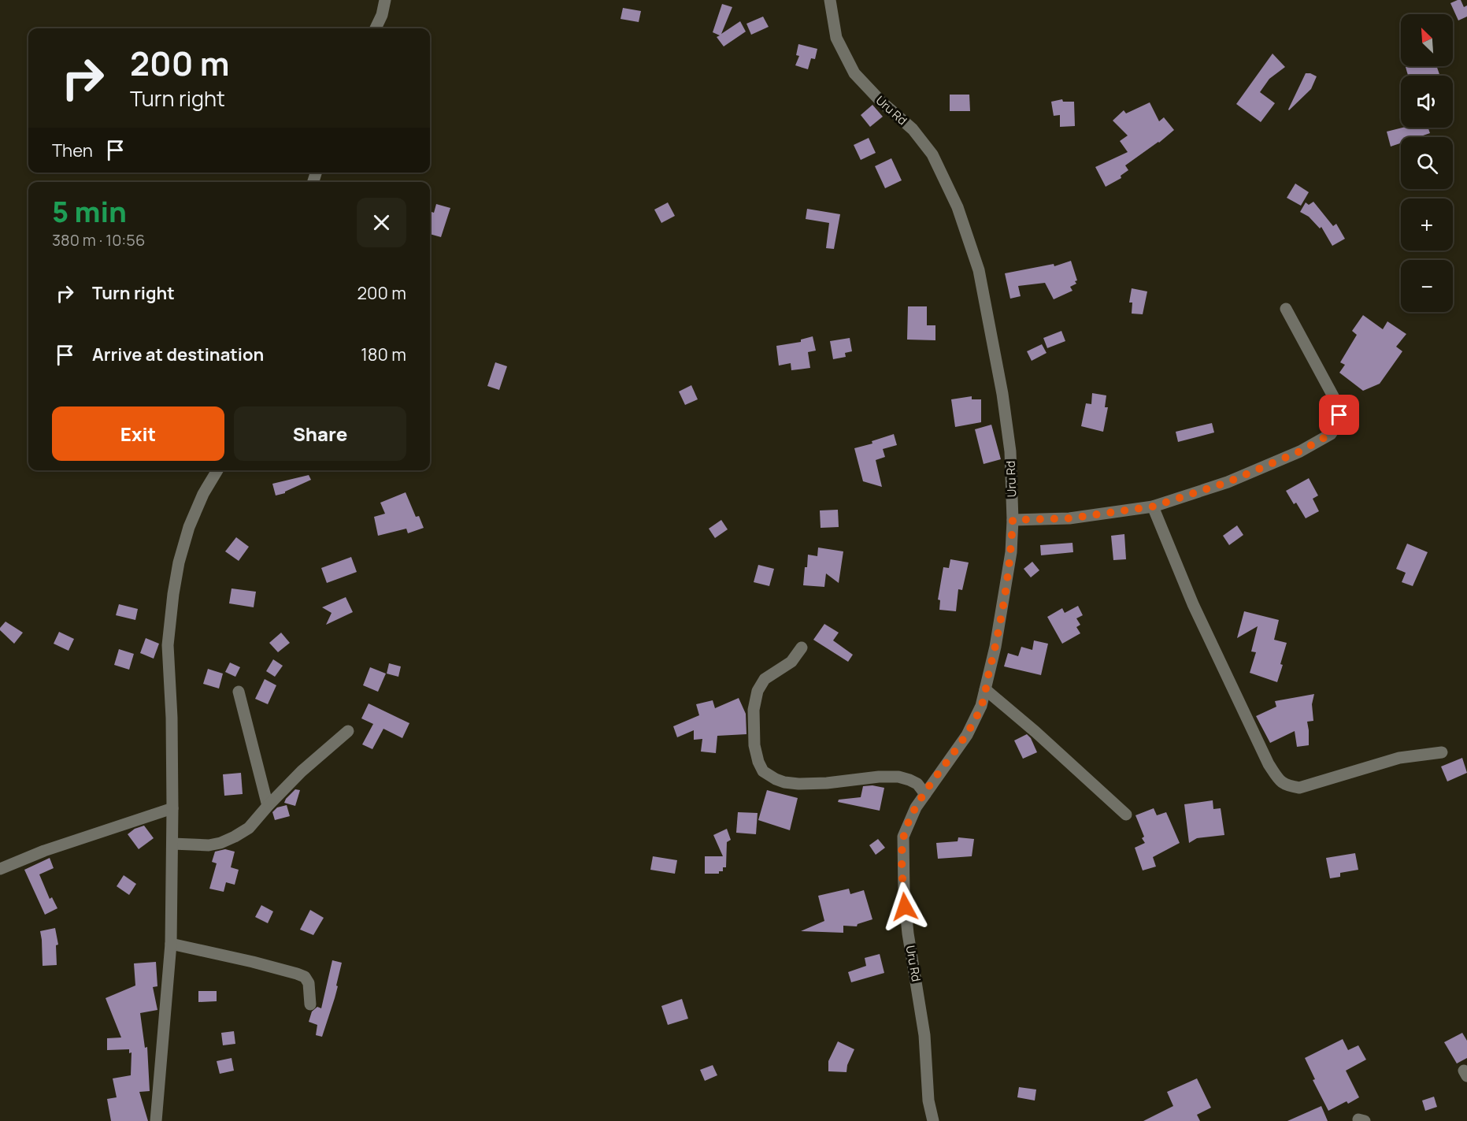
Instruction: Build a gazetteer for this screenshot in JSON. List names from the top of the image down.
{
  "streets": {
    "street": ["Uru Rd"]
  },
  "north": "top left",
  "page": {
    "map_buttons": ["+", "−"],
    "turn": ["200 m", "Turn right"],
    "then": "Then",
    "heading": ["5 min", "380 m · 10:56"],
    "list": [
      {
        "name": "Turn right",
        "value": "200 m"
      },
      {
        "name": "Arrive at destination",
        "value": "180 m"
      }
    ],
    "buttons": ["Exit", "Share"]
  }
}
